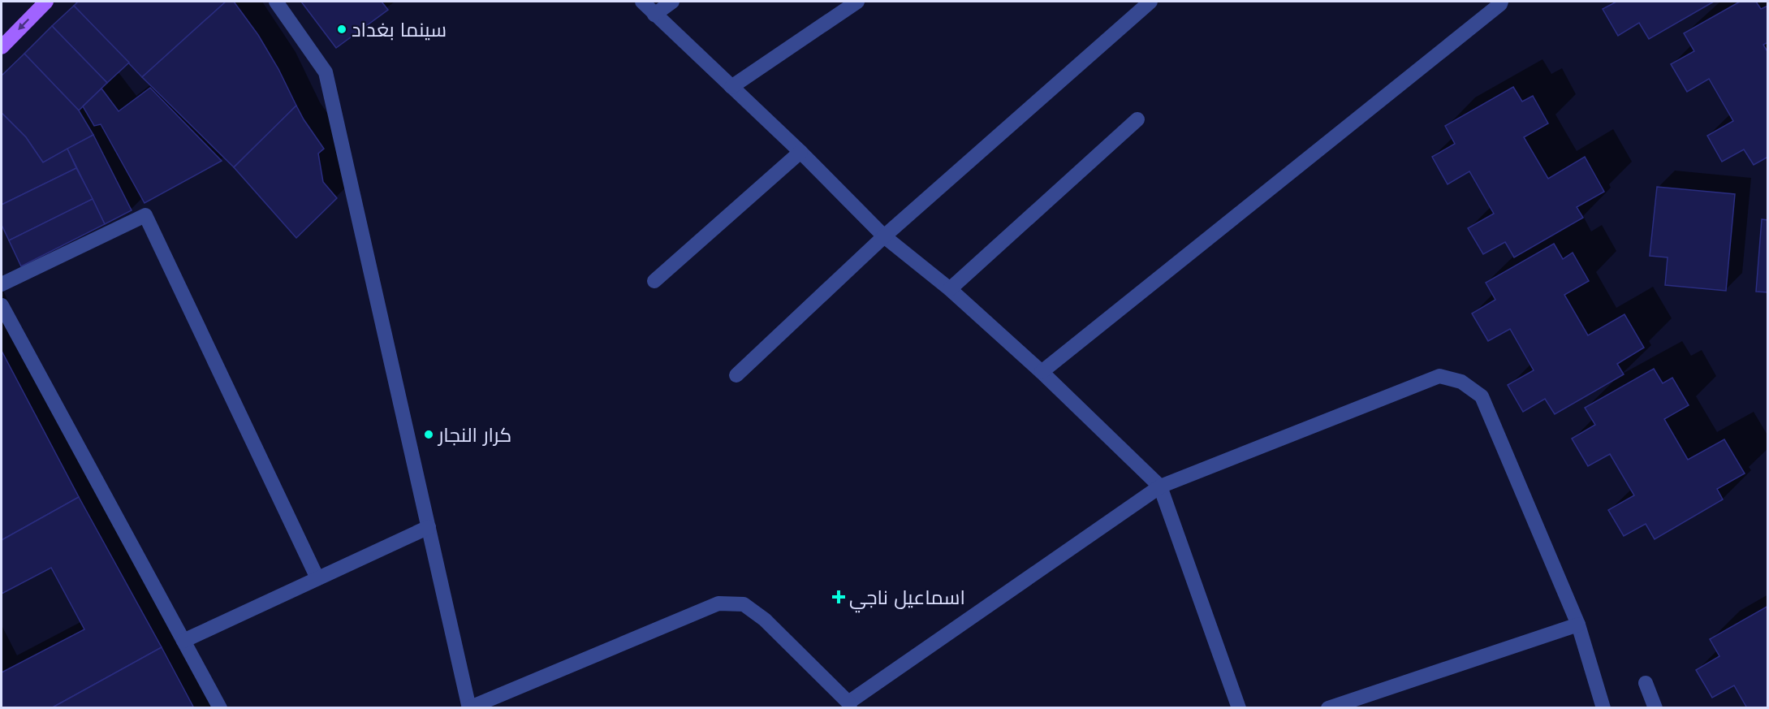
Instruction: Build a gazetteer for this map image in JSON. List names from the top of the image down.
{
  "places": {
    "other": ["سينما بغداد", "كرار النجار"],
    "health": ["اسماعيل ناجي"]
  }
}
